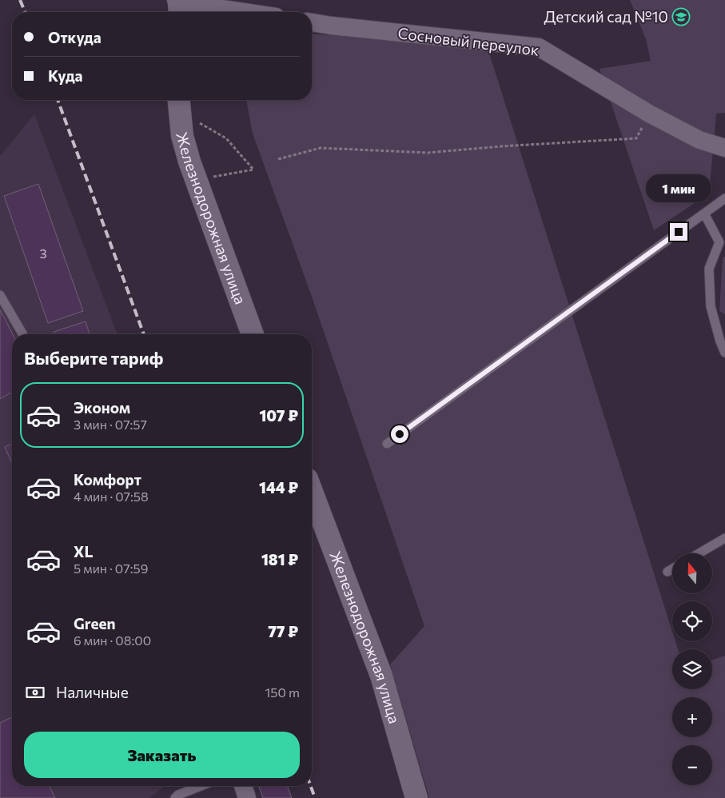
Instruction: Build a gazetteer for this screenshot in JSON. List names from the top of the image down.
{
  "streets": {
    "street": ["Сосновый переулок", "Железнодорожная улица"]
  },
  "places": {
    "school or university": ["Детский сад №10"]
  },
  "house_numbers": ["3"],
  "north": "top",
  "page": {
    "banner": ["Откуда", "Куда"],
    "bubble": "1 мин",
    "heading": "Выберите тариф",
    "list": [
      {
        "name": "Эконом",
        "note": "3 мин · 07:57",
        "value": "107 ₽"
      },
      {
        "name": "Комфорт",
        "note": "4 мин · 07:58",
        "value": "144 ₽"
      },
      {
        "name": "XL",
        "note": "5 мин · 07:59",
        "value": "181 ₽"
      },
      {
        "name": "Green",
        "note": "6 мин · 08:00",
        "value": "77 ₽"
      }
    ],
    "map_buttons": ["+", "−"],
    "pay": ["Наличные", "150 m"],
    "buttons": "Заказать"
  }
}
